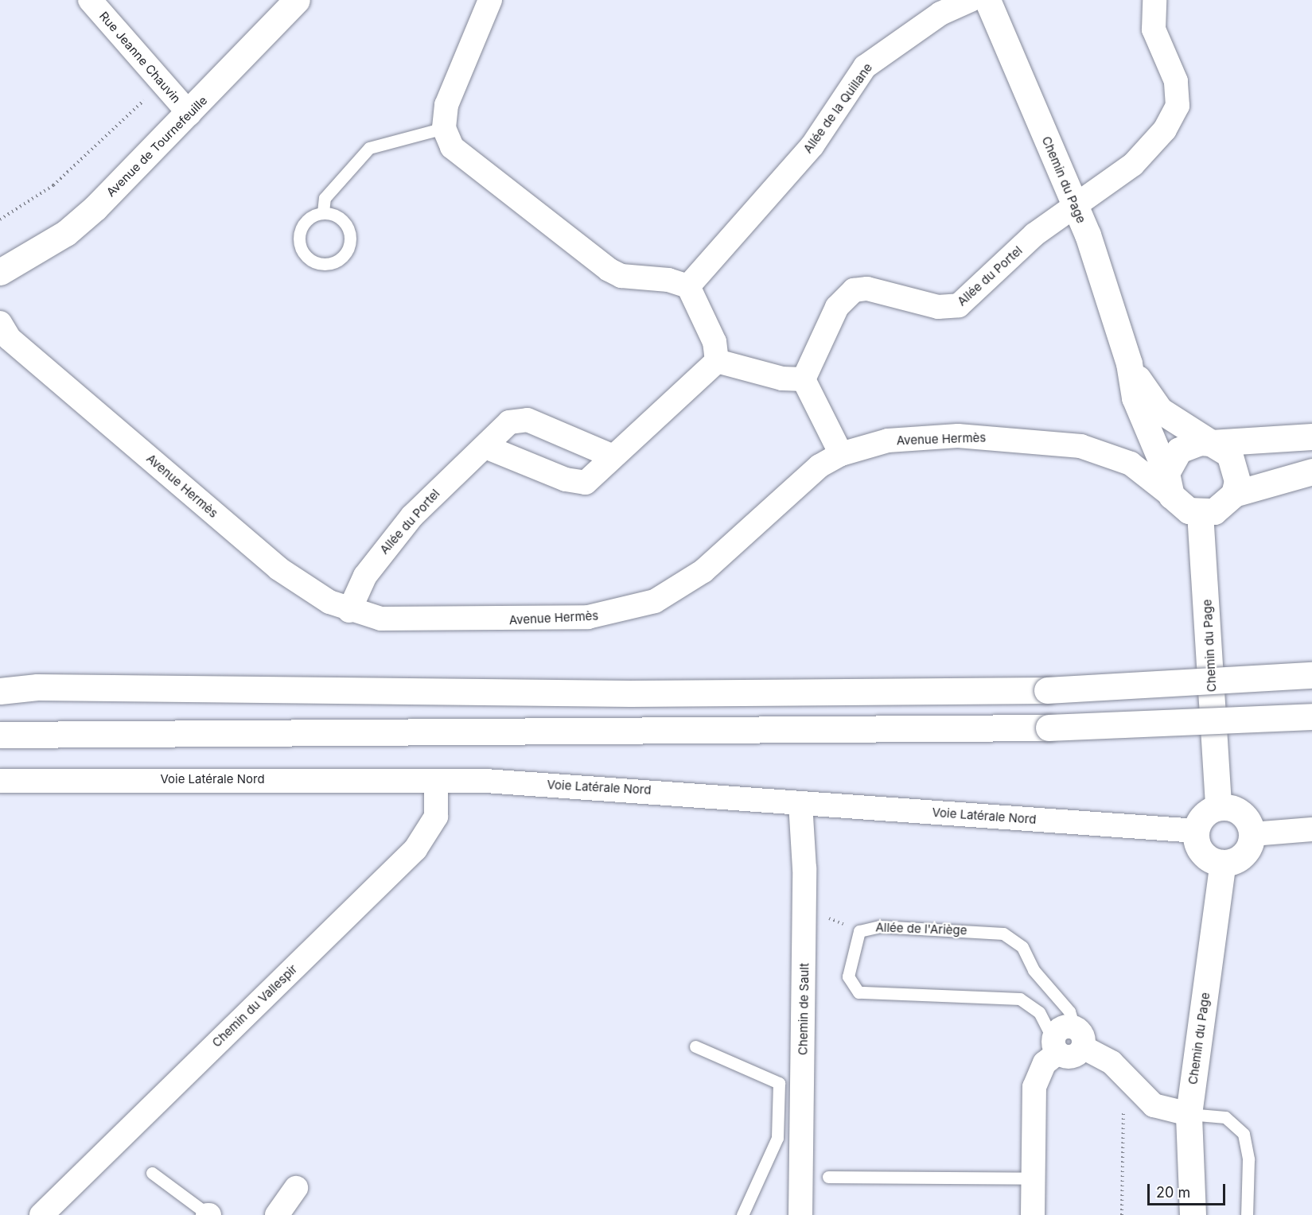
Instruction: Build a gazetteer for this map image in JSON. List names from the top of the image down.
{
  "streets": {
    "main road": ["Avenue de Tournefeuille", "Chemin du Page"],
    "street": [
      "Rue Jeanne Chauvin",
      "Allée de la Quillane",
      "Allée du Portel",
      "Avenue Hermès",
      "Voie Latérale Nord",
      "Chemin du Vallespir",
      "Chemin de Sault"
    ],
    "lane": ["Allée de l'Ariège"]
  },
  "crossings": [
    ["Rue Jeanne Chauvin", "Avenue de Tournefeuille"],
    ["Chemin du Page", "Allée du Portel"],
    ["Chemin du Page", "Avenue Hermès"],
    ["Chemin du Page", "Voie Latérale Nord"],
    ["Allée du Portel", "Avenue Hermès"],
    ["Voie Latérale Nord", "Chemin du Vallespir"],
    ["Voie Latérale Nord", "Chemin de Sault"]
  ],
  "scale_bar": "20 m"
}
